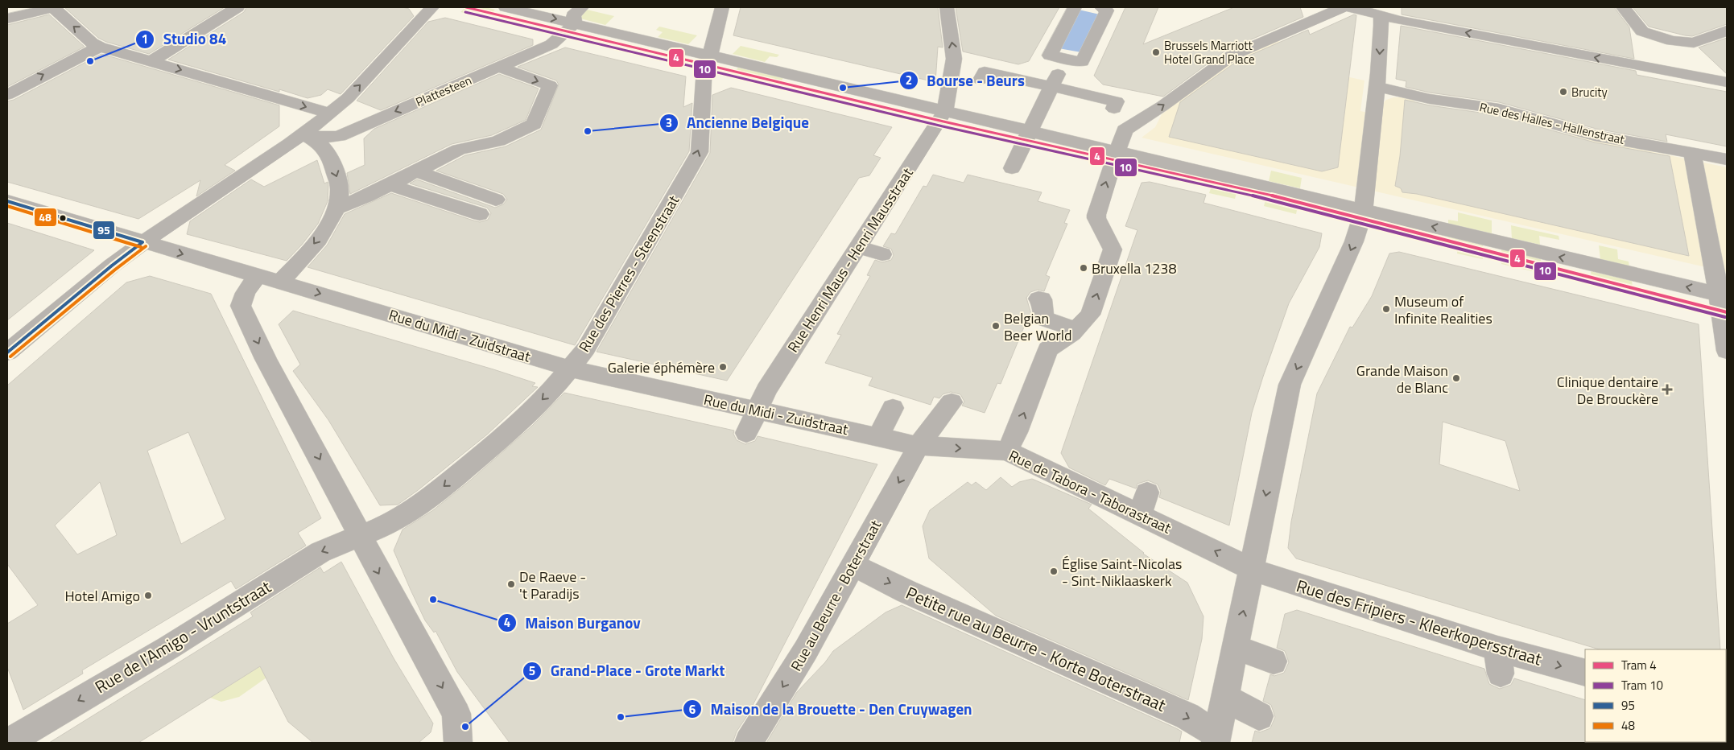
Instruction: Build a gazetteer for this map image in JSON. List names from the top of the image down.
{
  "streets": {
    "street": [
      "Plattesteen",
      "Rue des Halles - Hallenstraat",
      "Rue Henri Maus - Henri Mausstraat",
      "Rue des Pierres - Steenstraat",
      "Rue du Midi - Zuidstraat",
      "Rue de Tabora - Taborastraat",
      "Rue au Beurre - Boterstraat",
      "Rue des Fripiers - Kleerkopersstraat",
      "Rue de l'Amigo - Vruntstraat",
      "Petite rue au Beurre - Korte Boterstraat"
    ]
  },
  "crossings": [
    ["Rue Henri Maus - Henri Mausstraat", "Rue du Midi - Zuidstraat"],
    ["Rue des Pierres - Steenstraat", "Rue du Midi - Zuidstraat"],
    ["Rue des Pierres - Steenstraat", "Rue de l'Amigo - Vruntstraat"],
    ["Rue du Midi - Zuidstraat", "Rue de Tabora - Taborastraat"],
    ["Rue du Midi - Zuidstraat", "Rue au Beurre - Boterstraat"],
    ["Rue de Tabora - Taborastraat", "Rue au Beurre - Boterstraat"],
    ["Rue de Tabora - Taborastraat", "Rue des Fripiers - Kleerkopersstraat"],
    ["Rue au Beurre - Boterstraat", "Petite rue au Beurre - Korte Boterstraat"]
  ],
  "one_way": [
    "Rue au Beurre - Boterstraat",
    "Rue des Fripiers - Kleerkopersstraat",
    "Rue de l'Amigo - Vruntstraat",
    "Petite rue au Beurre - Korte Boterstraat"
  ],
  "places": {
    "other": [
      "Brussels Marriott Hotel Grand Place",
      "Studio 84",
      "Bourse - Beurs",
      "Brucity",
      "Ancienne Belgique",
      "Bruxella 1238",
      "Museum of Infinite Realities",
      "Belgian Beer World",
      "Galerie éphémère",
      "Grande Maison de Blanc",
      "Église Saint-Nicolas - Sint-Niklaaskerk",
      "De Raeve - 't Paradijs",
      "Hotel Amigo",
      "Maison Burganov",
      "Maison de la Brouette - Den Cruywagen",
      "Grand-Place - Grote Markt"
    ],
    "health": ["Clinique dentaire De Brouckère"]
  },
  "lines": [
    "tram line 4",
    "tram line 10",
    "transit line 95",
    "transit line 48"
  ],
  "legend": [
    "Tram 4",
    "Tram 10",
    "95",
    "48"
  ]
}
